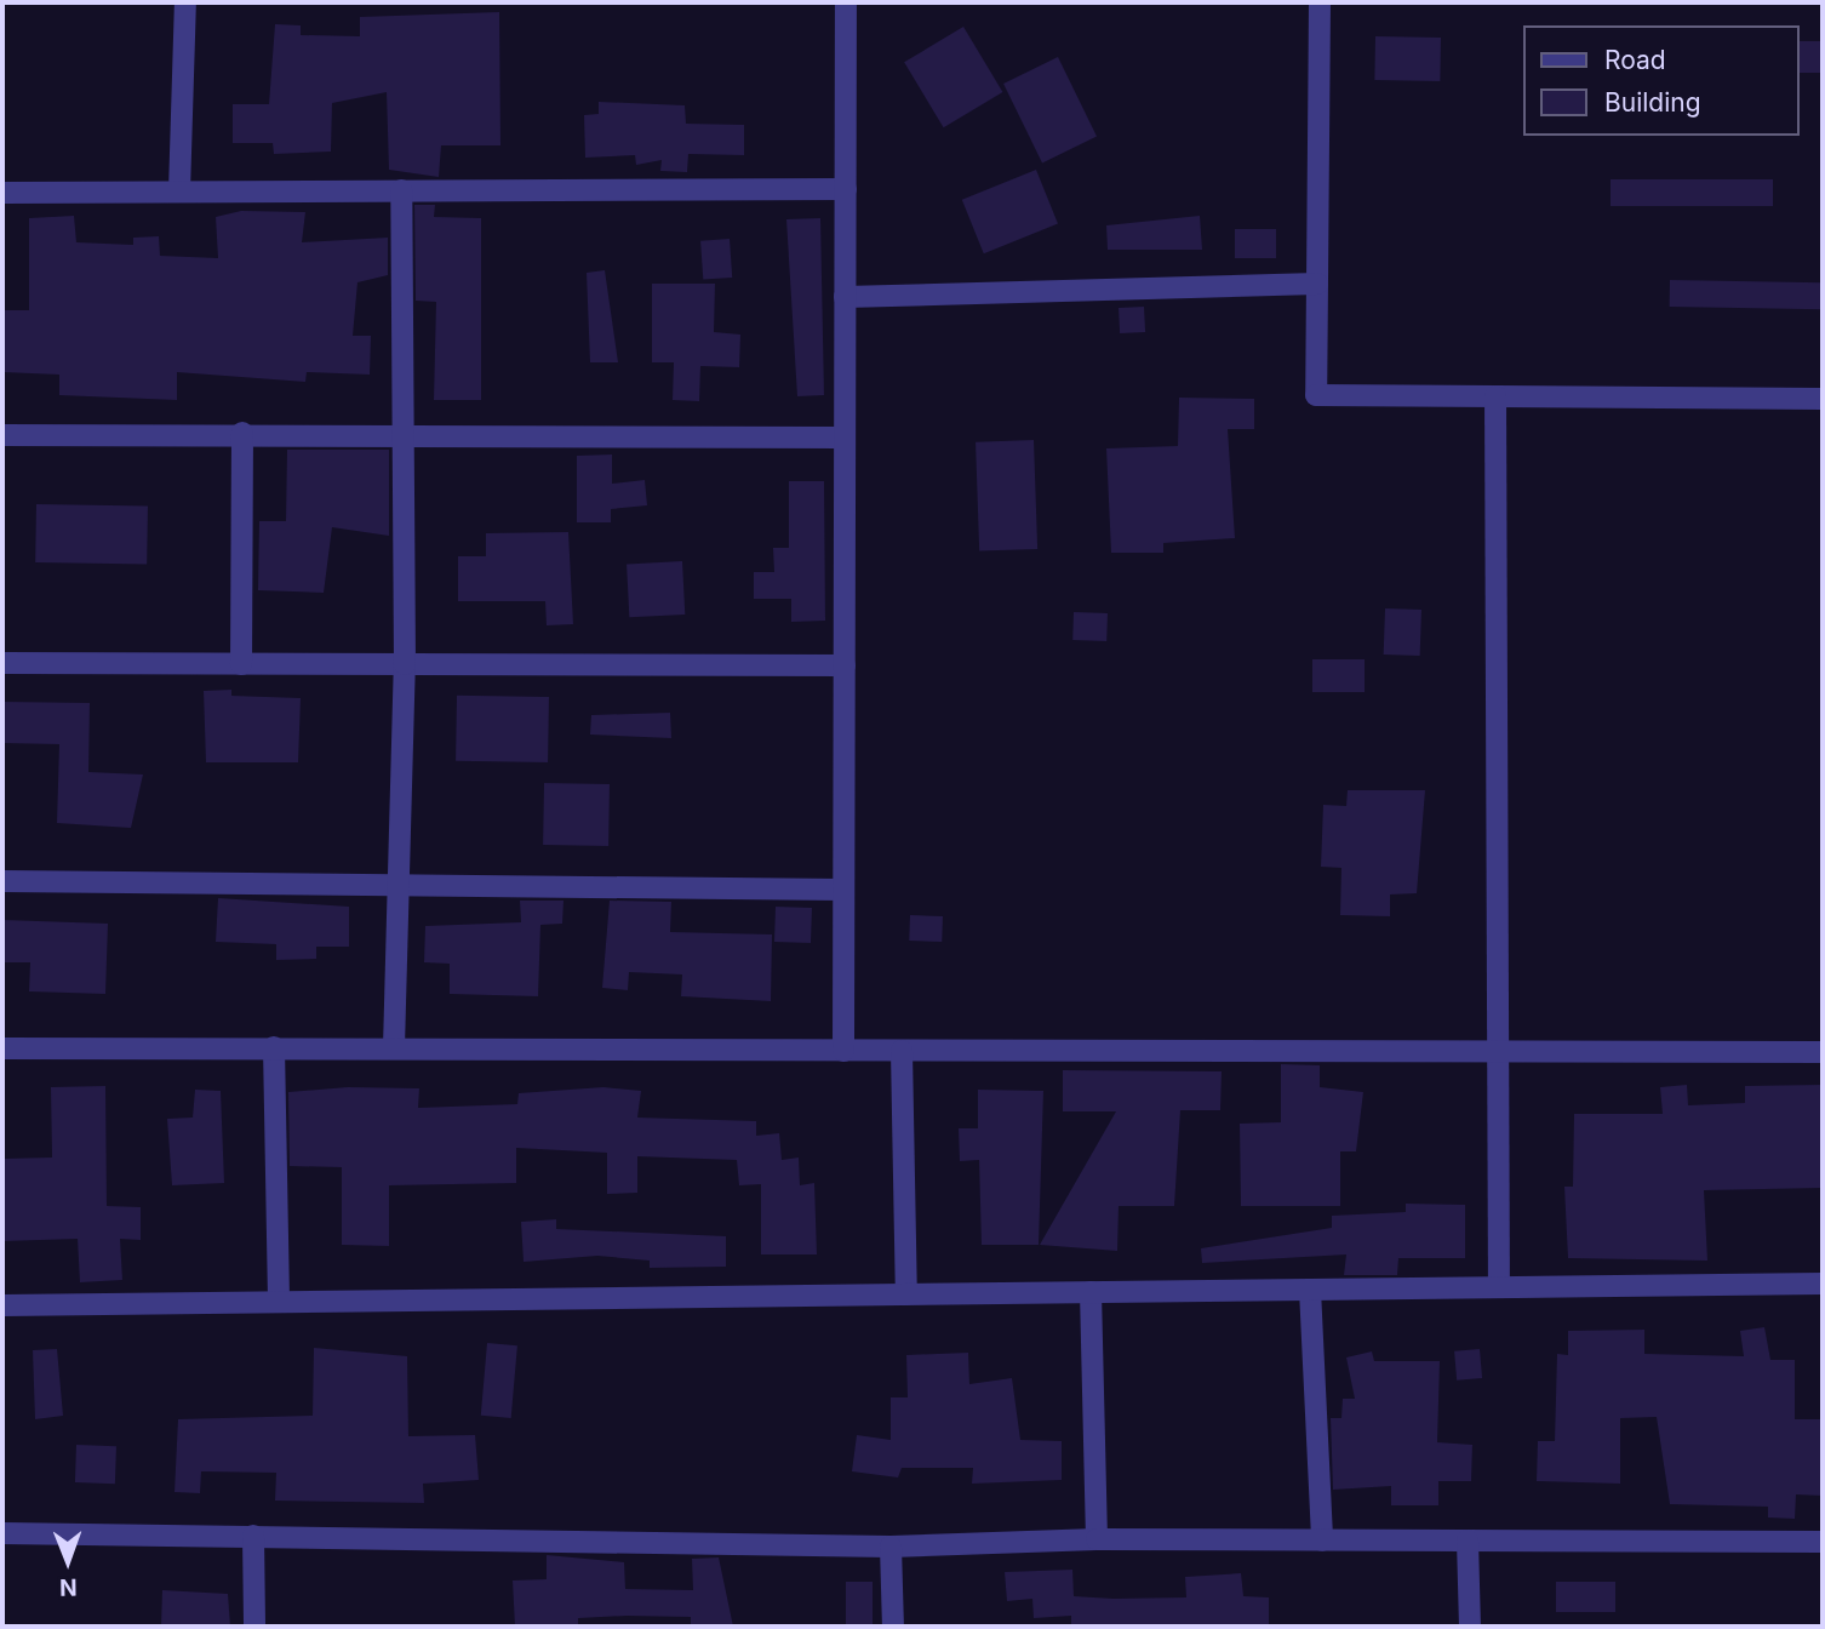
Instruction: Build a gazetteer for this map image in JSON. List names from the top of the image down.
{
  "legend": ["Road", "Building"],
  "north": "bottom"
}
